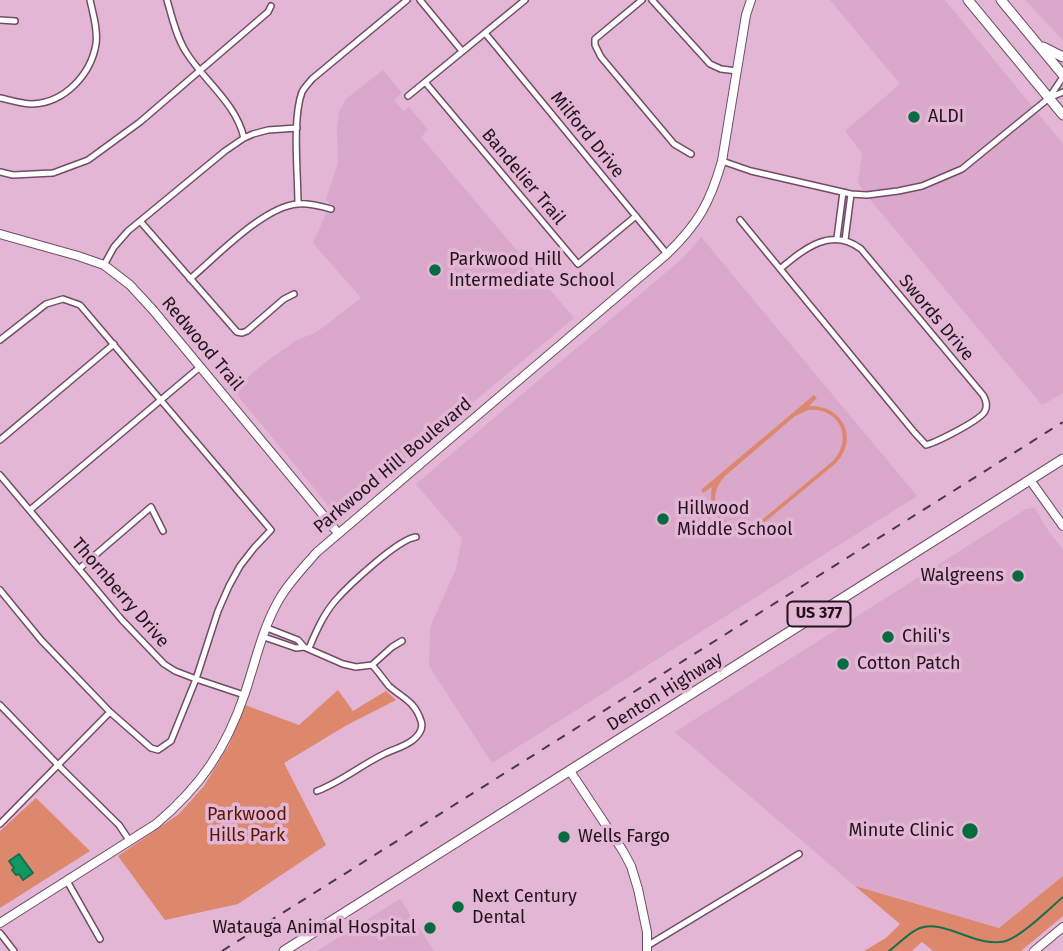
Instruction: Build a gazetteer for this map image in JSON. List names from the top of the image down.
{
  "streets": {
    "main road": ["US 377", "Denton Highway"],
    "street": [
      "Milford Drive",
      "Bandelier Trail",
      "Swords Drive",
      "Redwood Trail",
      "Parkwood Hill Boulevard",
      "Thornberry Drive"
    ]
  },
  "crossings": [
    ["Milford Drive", "Bandelier Trail"],
    ["Milford Drive", "Parkwood Hill Boulevard"],
    ["Redwood Trail", "Parkwood Hill Boulevard"],
    ["Parkwood Hill Boulevard", "Thornberry Drive"]
  ],
  "parks": ["Parkwood Hills Park"],
  "places": [
    "ALDI",
    "Parkwood Hill Intermediate School",
    "Hillwood Middle School",
    "Walgreens",
    "Chili's",
    "Cotton Patch",
    "Minute Clinic",
    "Wells Fargo",
    "Next Century Dental",
    "Watauga Animal Hospital"
  ]
}
